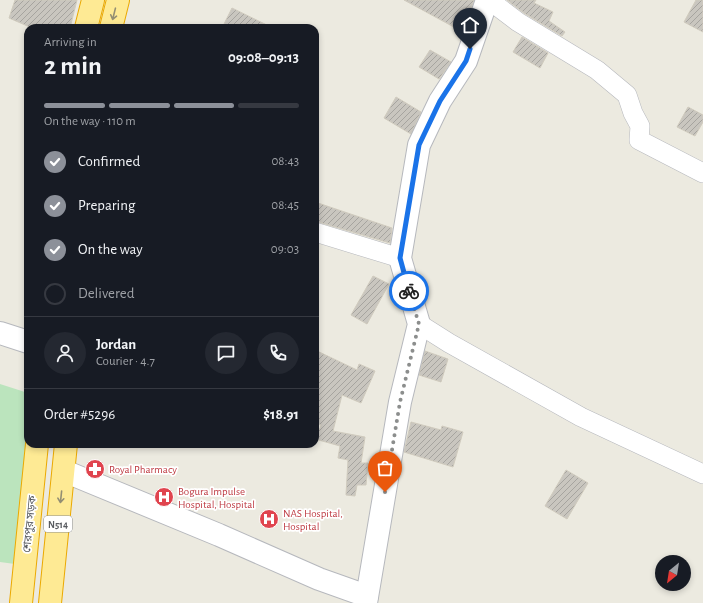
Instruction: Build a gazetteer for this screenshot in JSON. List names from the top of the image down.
{
  "streets": {
    "highway": ["শেরপুর সড়ক", "N514"]
  },
  "places": {
    "pharmacy": ["Royal Pharmacy"],
    "hospital": ["Bogura Impulse Hospital, Hospital", "NAS Hospital, Hospital"]
  },
  "north": "bottom left",
  "page": {
    "heading": ["2 min", "Arriving in", "09:08–09:13"],
    "panel": [
      "Jordan",
      "Courier · 4.7",
      "Order #5296",
      "$18.91"
    ],
    "bar": "On the way · 110 m",
    "list": [
      ["Confirmed", "08:43"],
      ["Preparing", "08:45"],
      ["On the way", "09:03"],
      "Delivered"
    ]
  }
}
